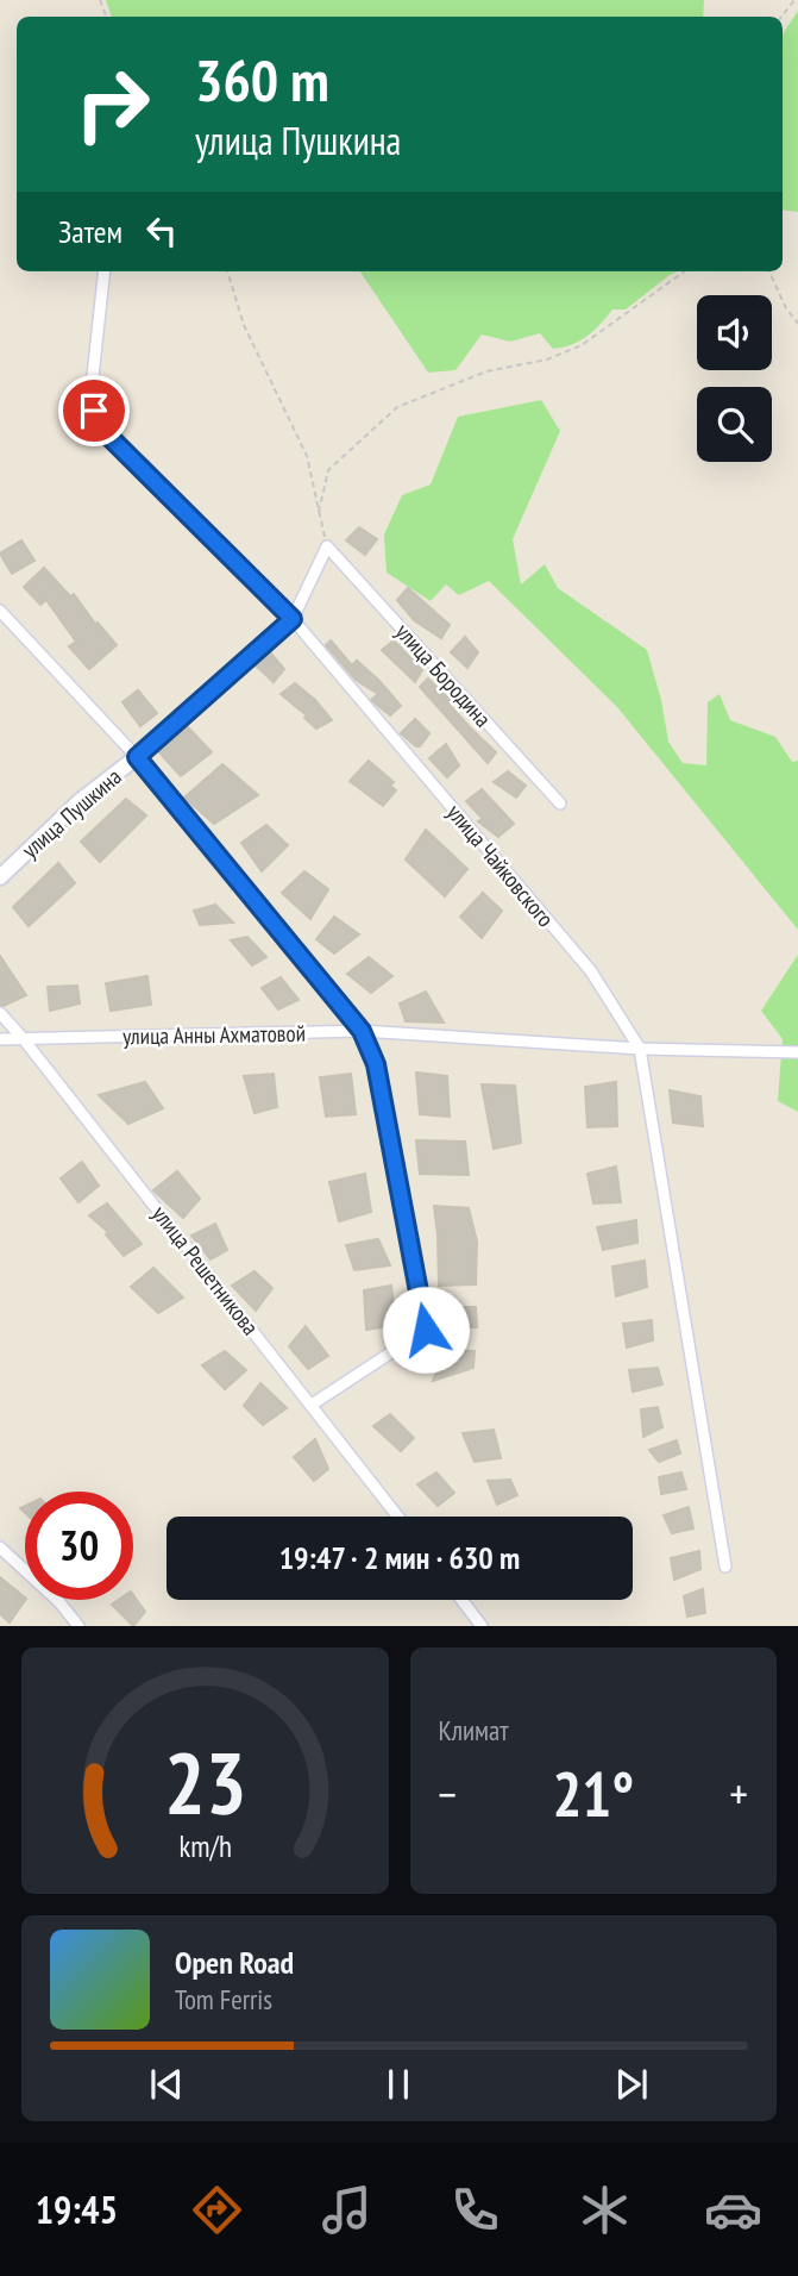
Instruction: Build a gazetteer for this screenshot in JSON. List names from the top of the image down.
{
  "streets": {
    "street": [
      "улица Бородина",
      "улица Пушкина",
      "улица Чайковского",
      "улица Анны Ахматовой",
      "улица Решетникова"
    ]
  },
  "crossings": [
    ["улица Пушкина", "улица Чайковского"],
    ["улица Чайковского", "улица Анны Ахматовой"],
    ["улица Анны Ахматовой", "улица Решетникова"]
  ],
  "page": {
    "turn": ["360 m", "улица Пушкина"],
    "then": "Затем",
    "limit": "30",
    "trip": "19:47 · 2 мин · 630 m",
    "tile": "Климат",
    "heat": ["−", "21°", "+"],
    "song": ["Open Road", "Tom Ferris"],
    "tabs": "19:45",
    "gauge": ["23", "km/h"]
  }
}
